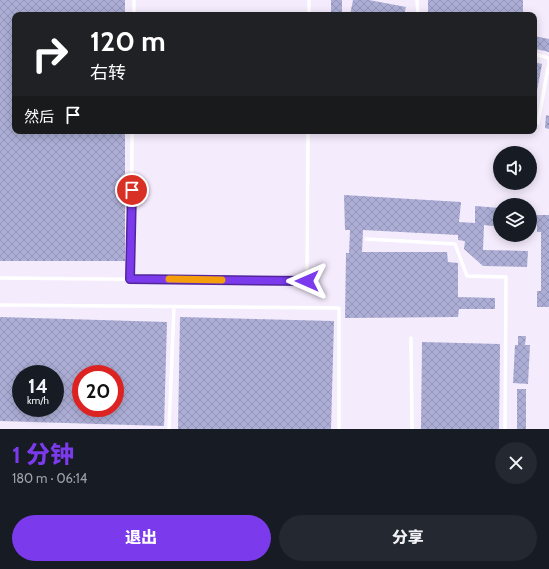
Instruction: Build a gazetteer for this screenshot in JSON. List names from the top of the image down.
{
  "page": {
    "turn": ["120 m", "右转"],
    "then": "然后",
    "speed": "14 km/h",
    "limit": "20",
    "heading": ["1 分钟", "180 m · 06:14"],
    "buttons": ["退出", "分享"]
  }
}
